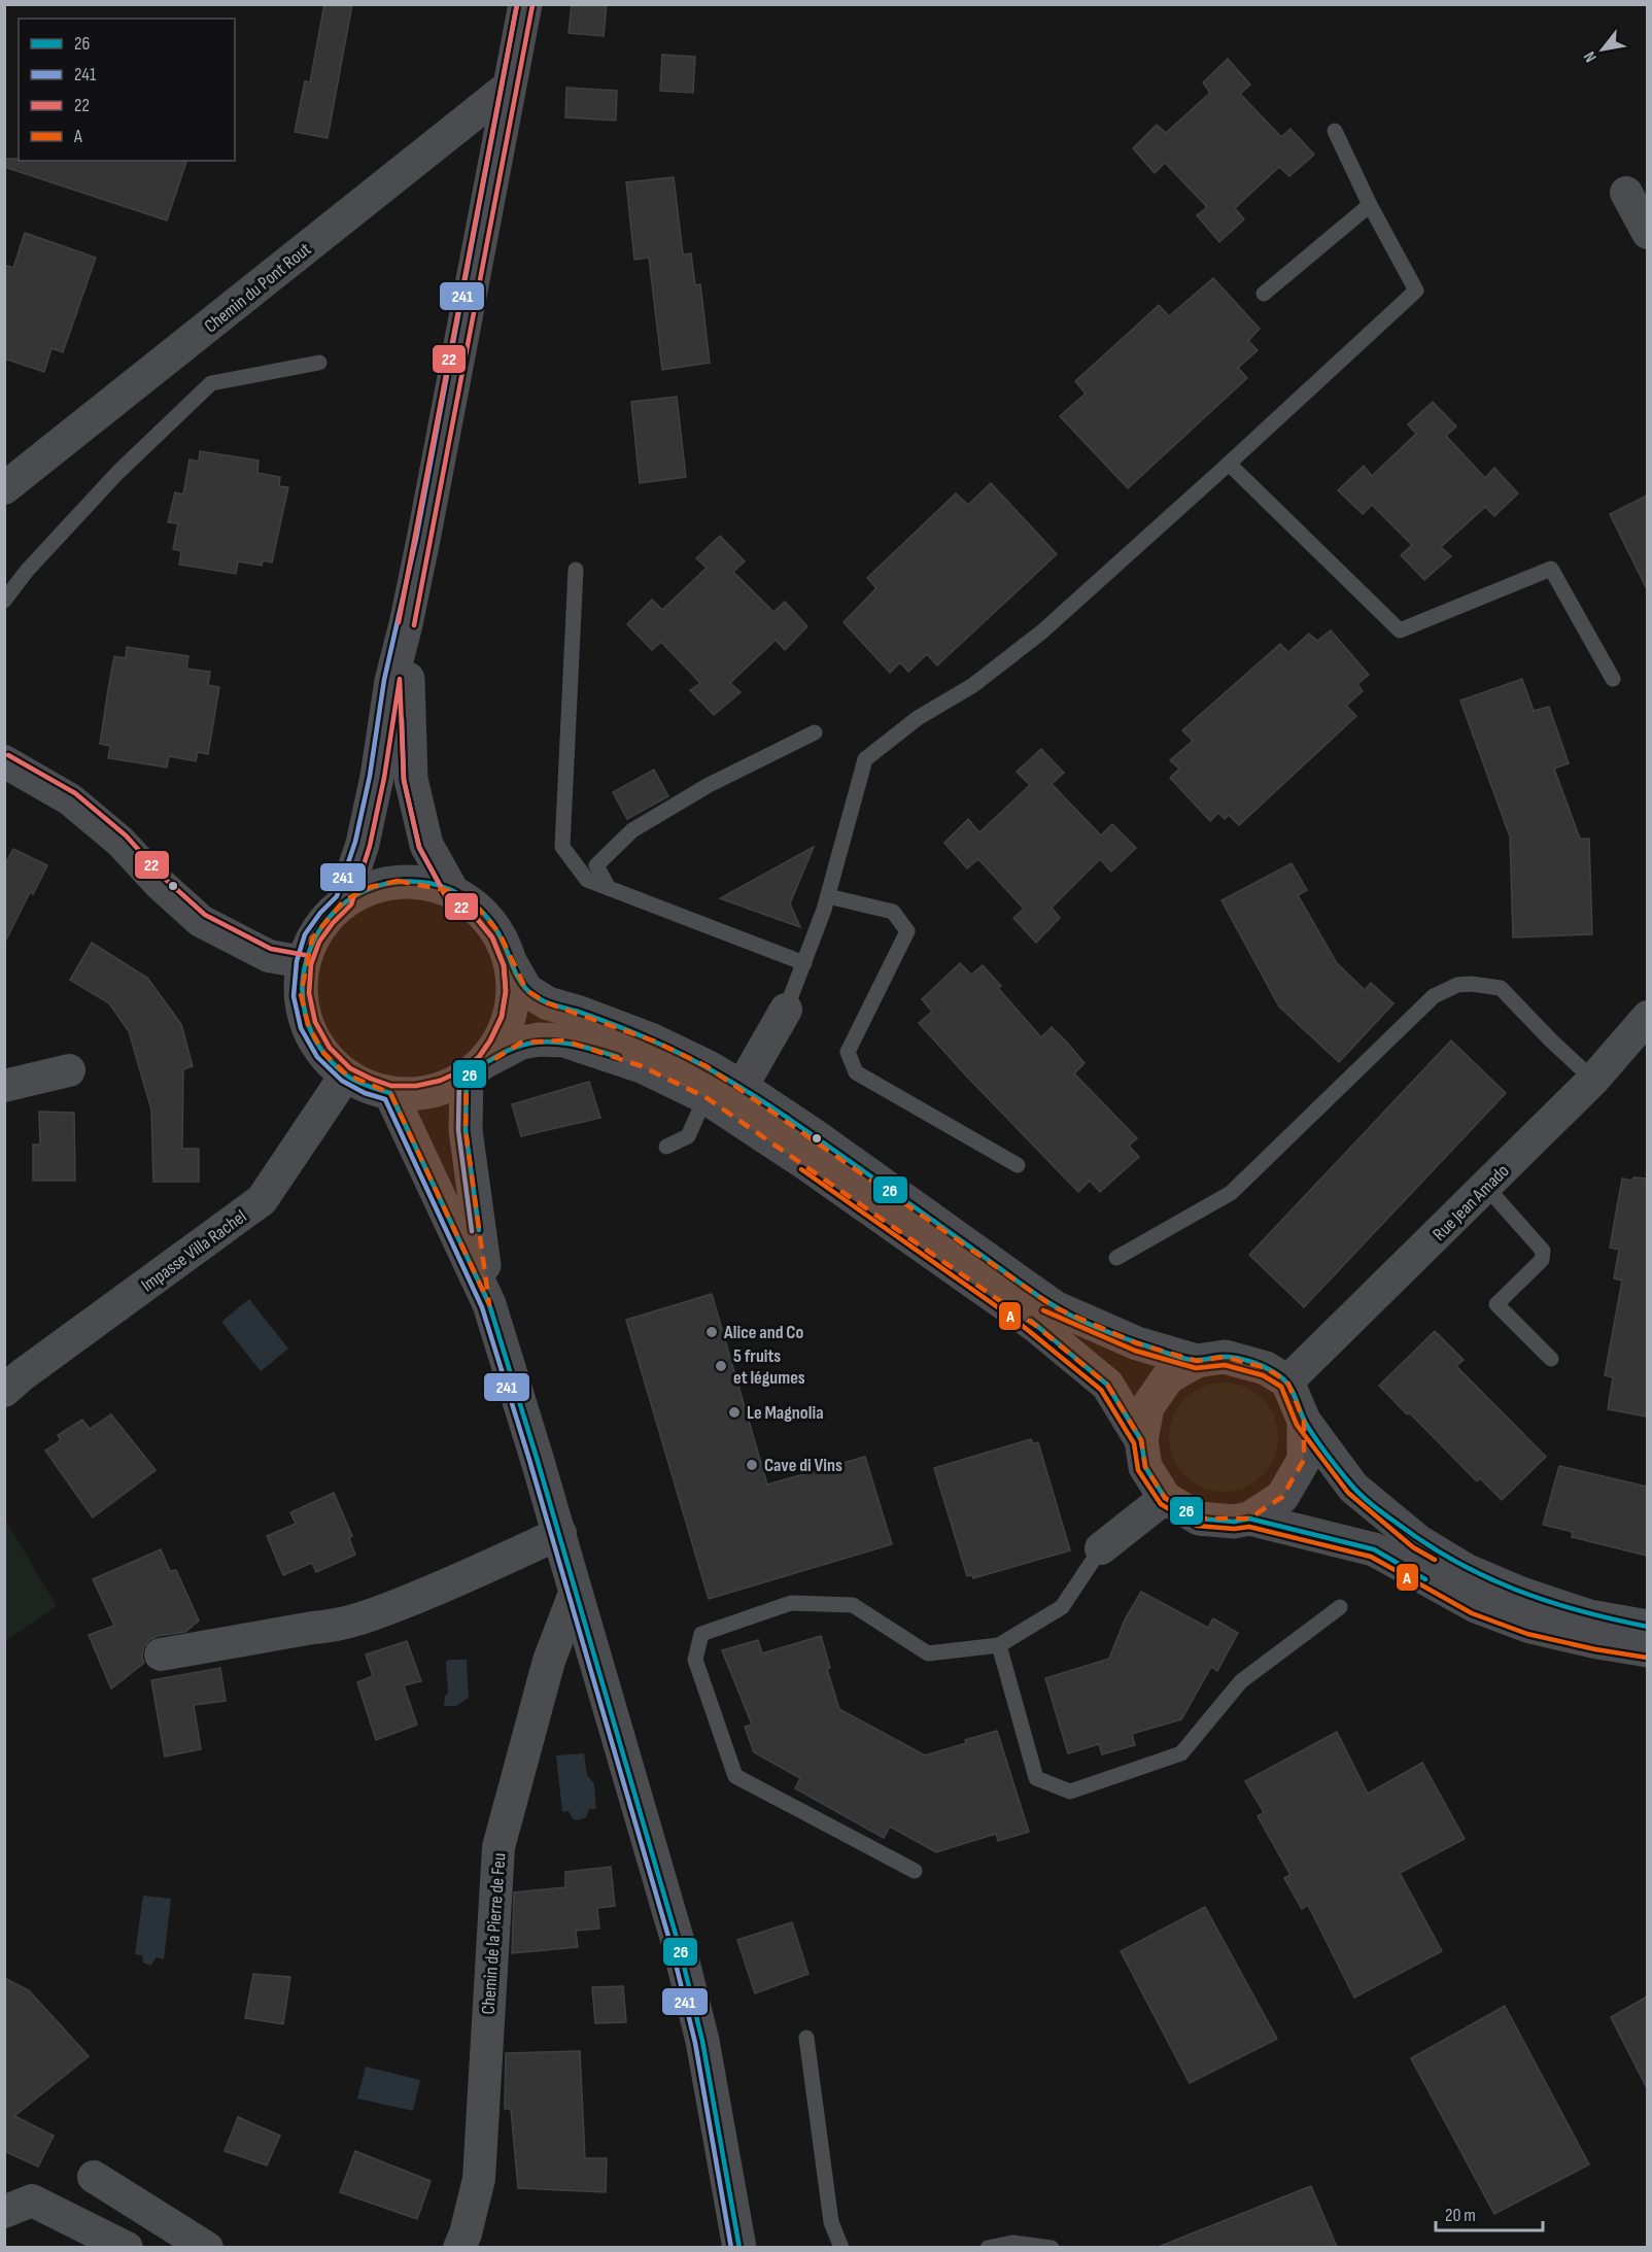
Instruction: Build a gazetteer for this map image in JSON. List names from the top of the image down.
{
  "streets": {
    "street": [
      "Chemin du Pont Rout",
      "Rue Jean Amado",
      "Impasse Villa Rachel",
      "Chemin de la Pierre de Feu"
    ]
  },
  "places": [
    "Alice and Co",
    "5 fruits et légumes",
    "Le Magnolia",
    "Cave di Vins"
  ],
  "lines": [
    "transit line 241",
    "transit line 22",
    "transit line 26",
    "transit line A"
  ],
  "legend": [
    "26",
    "241",
    "22",
    "A"
  ],
  "scale_bar": "20 m",
  "north": "bottom left"
}
